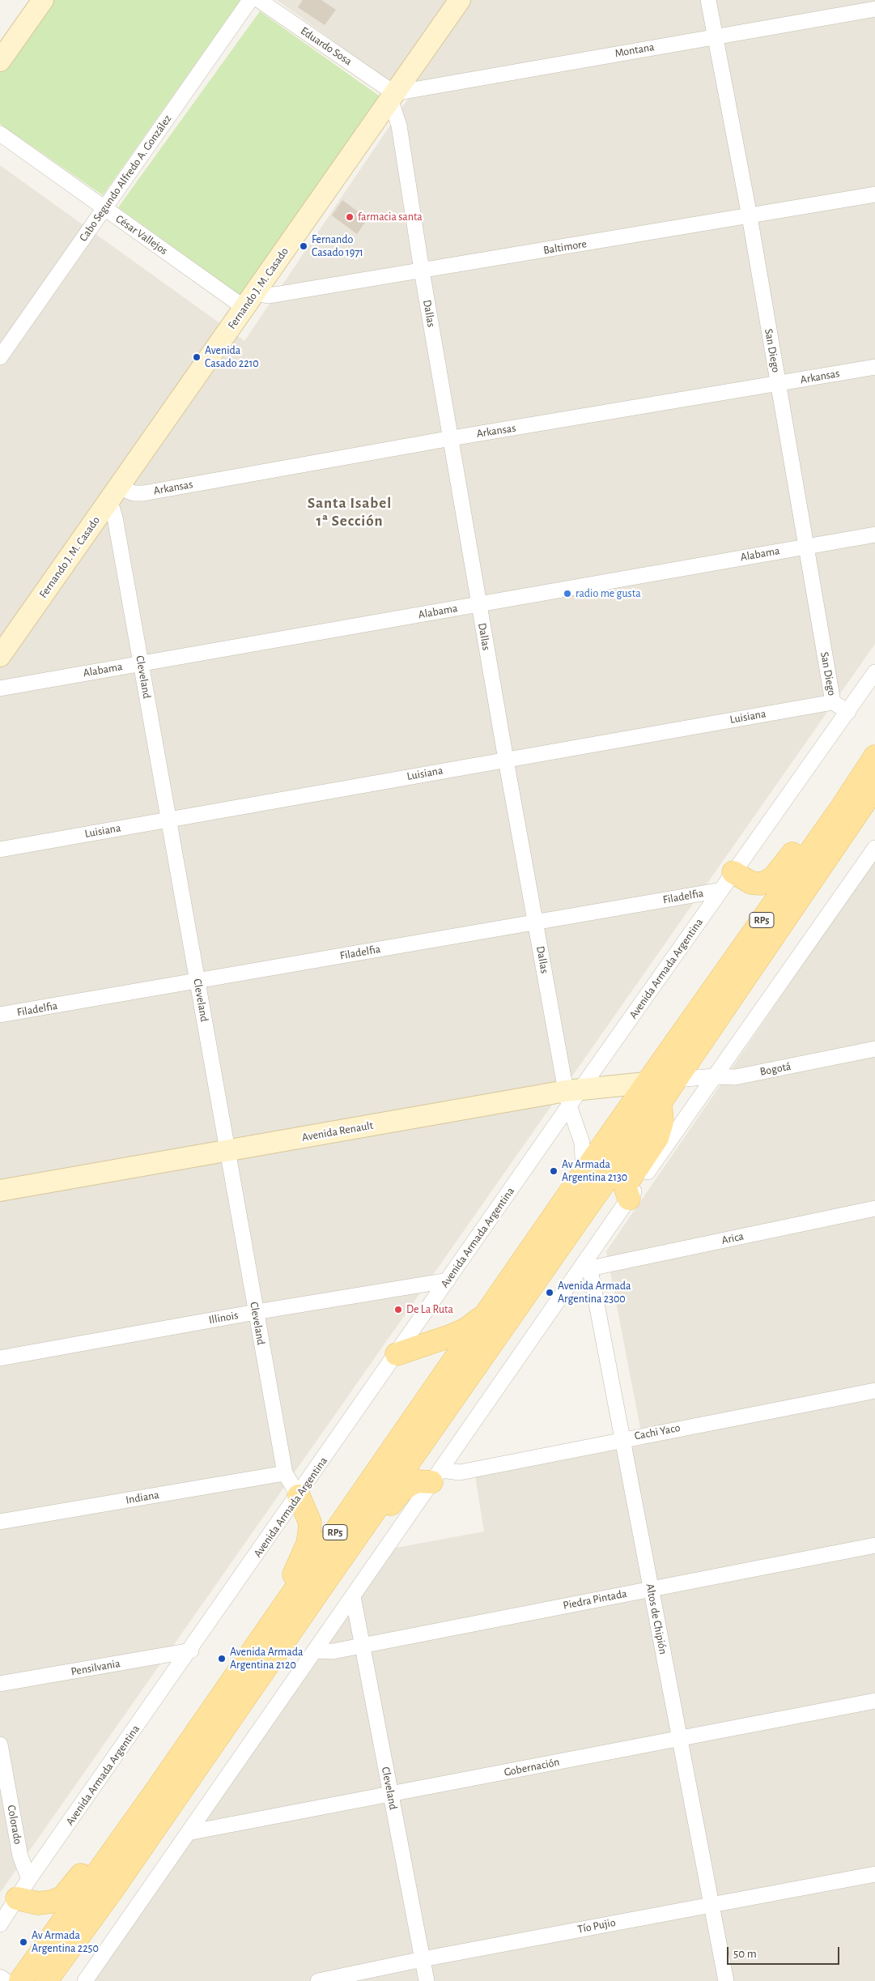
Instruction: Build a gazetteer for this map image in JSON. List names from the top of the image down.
{
  "streets": {
    "main road": ["RP5"],
    "street": [
      "Eduardo Sosa",
      "Montana",
      "Cabo Segundo Alfredo A. González",
      "César Vallejos",
      "Baltimore",
      "Fernando J. M. Casado",
      "Dallas",
      "San Diego",
      "Arkansas",
      "Alabama",
      "Cleveland",
      "Luisiana",
      "Filadelfia",
      "Avenida Armada Argentina",
      "Bogotá",
      "Avenida Renault",
      "Arica",
      "Illinois",
      "Cachi Yaco",
      "Indiana",
      "Piedra Pintada",
      "Altos de Chipión",
      "Pensilvania",
      "Gobernación",
      "Colorado",
      "Tío Pujio"
    ]
  },
  "crossings": [
    ["Eduardo Sosa", "Montana"],
    ["Eduardo Sosa", "Fernando J. M. Casado"],
    ["Eduardo Sosa", "Dallas"],
    ["Montana", "Fernando J. M. Casado"],
    ["Montana", "Dallas"],
    ["Montana", "San Diego"],
    ["Cabo Segundo Alfredo A. González", "César Vallejos"],
    ["César Vallejos", "Baltimore"],
    ["César Vallejos", "Fernando J. M. Casado"],
    ["Baltimore", "Fernando J. M. Casado"],
    ["Baltimore", "Dallas"],
    ["Baltimore", "San Diego"],
    ["Fernando J. M. Casado", "Dallas"],
    ["Fernando J. M. Casado", "Arkansas"],
    ["Fernando J. M. Casado", "Cleveland"],
    ["Dallas", "Arkansas"],
    ["Dallas", "Alabama"],
    ["Dallas", "Luisiana"],
    ["Dallas", "Filadelfia"],
    ["Dallas", "RP5"],
    ["Dallas", "Avenida Armada Argentina"],
    ["Dallas", "Avenida Renault"],
    ["San Diego", "Arkansas"],
    ["San Diego", "Alabama"],
    ["San Diego", "Luisiana"],
    ["Alabama", "Cleveland"],
    ["Cleveland", "Luisiana"],
    ["Cleveland", "Filadelfia"],
    ["Cleveland", "Avenida Armada Argentina"],
    ["Cleveland", "Avenida Renault"],
    ["Cleveland", "Illinois"],
    ["Cleveland", "Indiana"],
    ["Cleveland", "Piedra Pintada"],
    ["Cleveland", "Gobernación"],
    ["Cleveland", "Tío Pujio"],
    ["Filadelfia", "Avenida Armada Argentina"],
    ["RP5", "Bogotá"],
    ["RP5", "Avenida Renault"],
    ["Avenida Armada Argentina", "Avenida Renault"],
    ["Avenida Armada Argentina", "Illinois"],
    ["Avenida Armada Argentina", "Pensilvania"],
    ["Avenida Armada Argentina", "Colorado"],
    ["Bogotá", "Avenida Renault"],
    ["Arica", "Altos de Chipión"],
    ["Cachi Yaco", "Altos de Chipión"],
    ["Piedra Pintada", "Altos de Chipión"],
    ["Altos de Chipión", "Gobernación"],
    ["Altos de Chipión", "Tío Pujio"]
  ],
  "districts": ["Santa Isabel 1ª Sección"],
  "places": [
    "farmacia santa",
    "Fernando Casado 1971",
    "Avenida Casado 2210",
    "radio me gusta",
    "Av Armada Argentina 2130",
    "Avenida Armada Argentina 2300",
    "De La Ruta",
    "Avenida Armada Argentina 2120",
    "Av Armada Argentina 2250"
  ],
  "scale_bar": "50 m"
}
